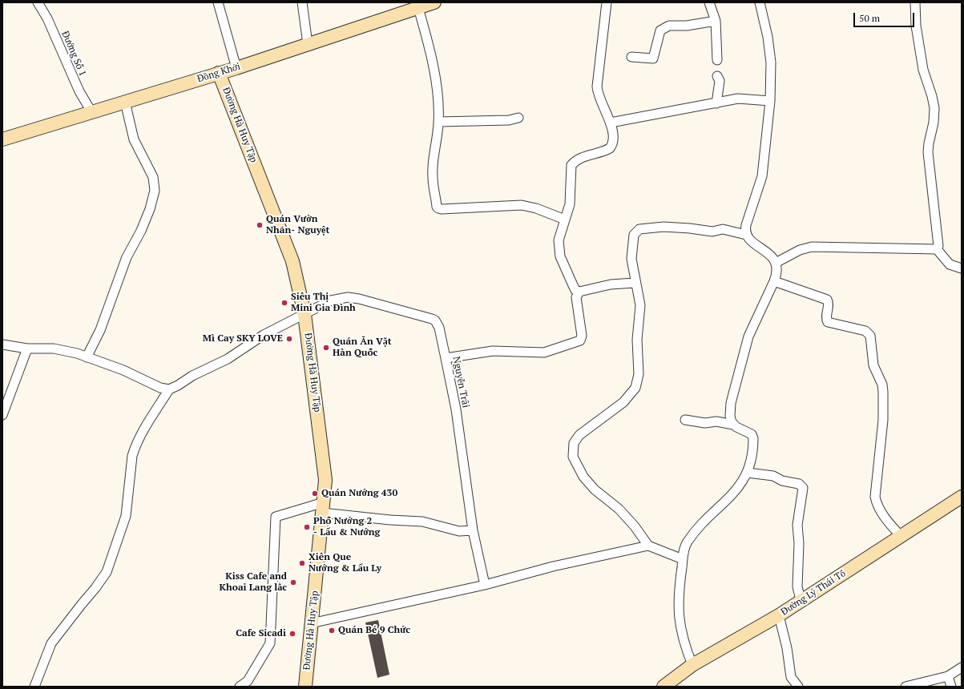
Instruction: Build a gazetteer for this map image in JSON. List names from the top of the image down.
{
  "streets": {
    "street": [
      "Đướng Số 1",
      "Đồng Khởi",
      "Đường Hà Huy Tập",
      "Nguyễn Trãi",
      "Đường Lý Thái Tổ"
    ]
  },
  "crossings": [
    ["Đướng Số 1", "Đồng Khởi"],
    ["Đồng Khởi", "Đường Hà Huy Tập"],
    ["Đường Hà Huy Tập", "Nguyễn Trãi"]
  ],
  "places": [
    "Quán Vườn Nhãn- Nguyệt",
    "Siêu Thị Mini Gia Đình",
    "Mì Cay SKY LOVE",
    "Quán Ăn Vặt Hàn Quốc",
    "Quán Nướng 430",
    "Phố Nướng 2 - Lẩu & Nướng",
    "Xiên Que Nướng & Lẩu Ly",
    "Kiss Cafe and Khoai Lang lằc",
    "Quán Bé 9 Chức",
    "Cafe Sicadi"
  ],
  "scale_bar": "50 m"
}
